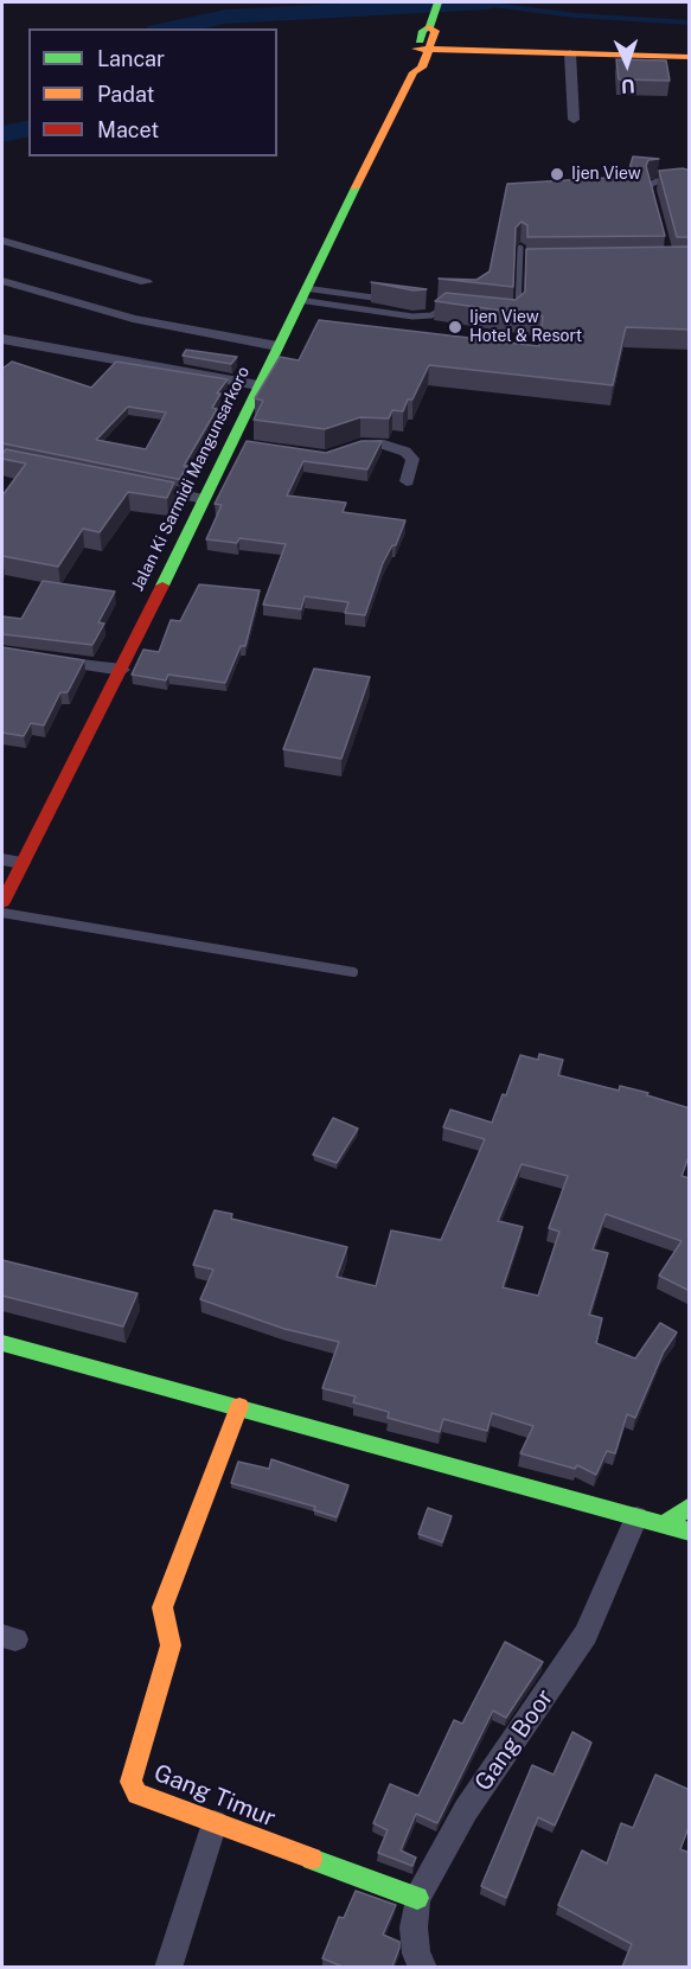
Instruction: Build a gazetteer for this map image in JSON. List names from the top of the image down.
{
  "streets": {
    "main road": ["Jalan Ki Sarmidi Mangunsarkoro", "Gang Timur"],
    "street": ["Gang Boor"]
  },
  "crossings": [
    ["Gang Boor", "Gang Timur"]
  ],
  "places": ["Ijen View", "Ijen View Hotel & Resort"],
  "legend": ["Lancar", "Padat", "Macet"],
  "north": "bottom"
}
